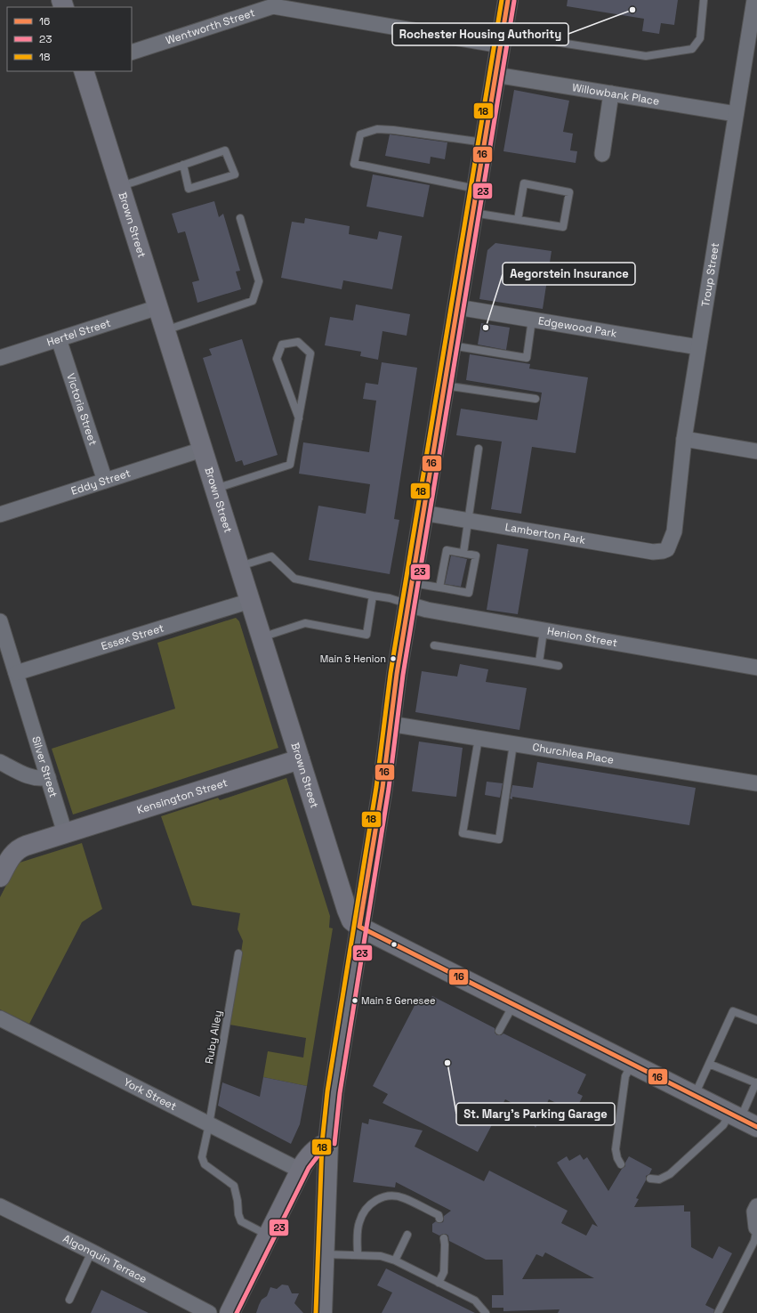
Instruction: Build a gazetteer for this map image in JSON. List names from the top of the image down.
{
  "streets": {
    "main road": ["Brown Street", "Kensington Street"],
    "street": [
      "Wentworth Street",
      "Willowbank Place",
      "Troup Street",
      "Edgewood Park",
      "Hertel Street",
      "Victoria Street",
      "Eddy Street",
      "Lamberton Park",
      "Essex Street",
      "Henion Street",
      "Churchlea Place",
      "Silver Street",
      "York Street",
      "Algonquin Terrace"
    ],
    "lane": ["Ruby Alley"]
  },
  "crossings": [
    ["Willowbank Place", "Troup Street"],
    ["Brown Street", "Hertel Street"],
    ["Brown Street", "Eddy Street"],
    ["Brown Street", "Essex Street"],
    ["Brown Street", "Kensington Street"],
    ["Troup Street", "Edgewood Park"],
    ["Troup Street", "Lamberton Park"],
    ["Hertel Street", "Victoria Street"],
    ["Victoria Street", "Eddy Street"],
    ["Essex Street", "Silver Street"],
    ["Silver Street", "Kensington Street"],
    ["Ruby Alley", "York Street"]
  ],
  "places": [
    "Rochester Housing Authority",
    "Aegorstein Insurance",
    "Main & Henion",
    "Main & Genesee",
    "St. Mary's Parking Garage"
  ],
  "lines": ["transit line 16", "transit line 18", "transit line 23"],
  "legend": ["16", "23", "18"]
}
